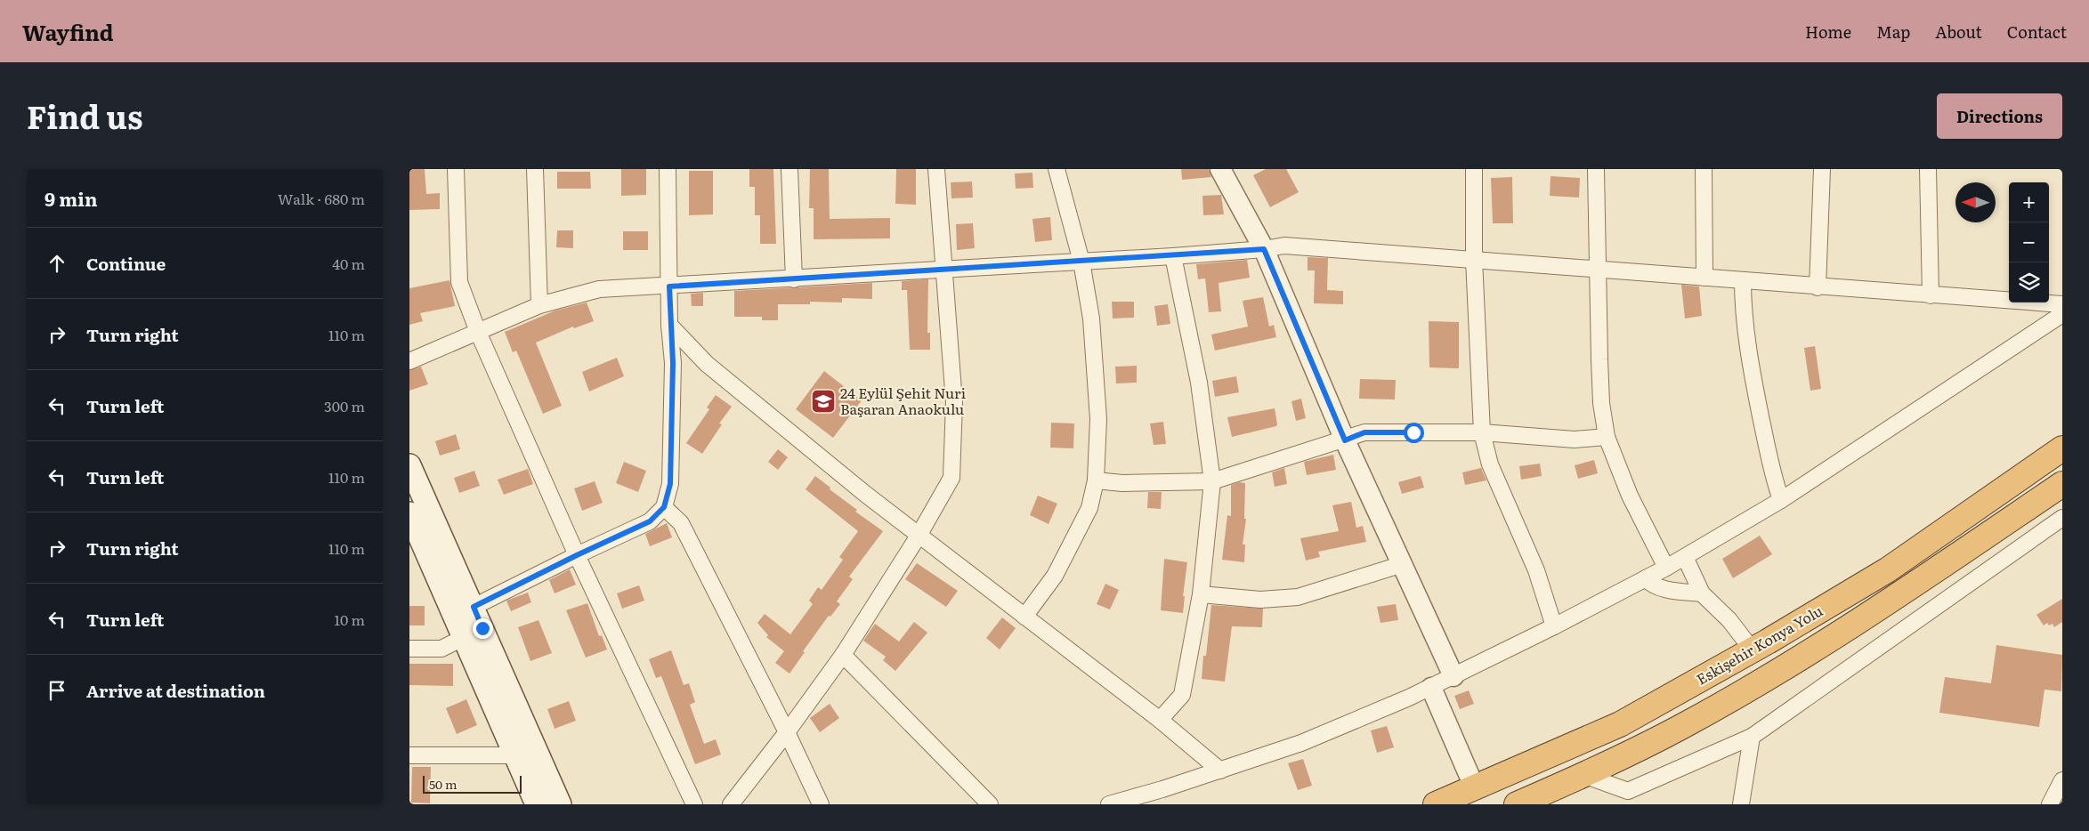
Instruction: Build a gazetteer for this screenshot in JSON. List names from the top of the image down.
{
  "streets": {
    "highway": ["Eskişehir Konya Yolu"]
  },
  "places": {
    "school or university": ["24 Eylül Şehit Nuri Başaran Anaokulu"]
  },
  "scale_bar": "50 m",
  "north": "left",
  "page": {
    "header": "Wayfind",
    "nav": [
      "Home",
      "Map",
      "About",
      "Contact"
    ],
    "title": "Find us",
    "buttons": "Directions",
    "heading": ["9 min", "Walk · 680 m"],
    "map_buttons": ["+", "−"],
    "list": [
      ["Continue", "40 m"],
      ["Turn right", "110 m"],
      ["Turn left", "300 m"],
      ["Turn left", "110 m"],
      ["Turn right", "110 m"],
      ["Turn left", "10 m"],
      "Arrive at destination"
    ],
    "scale": "50 m"
  }
}
